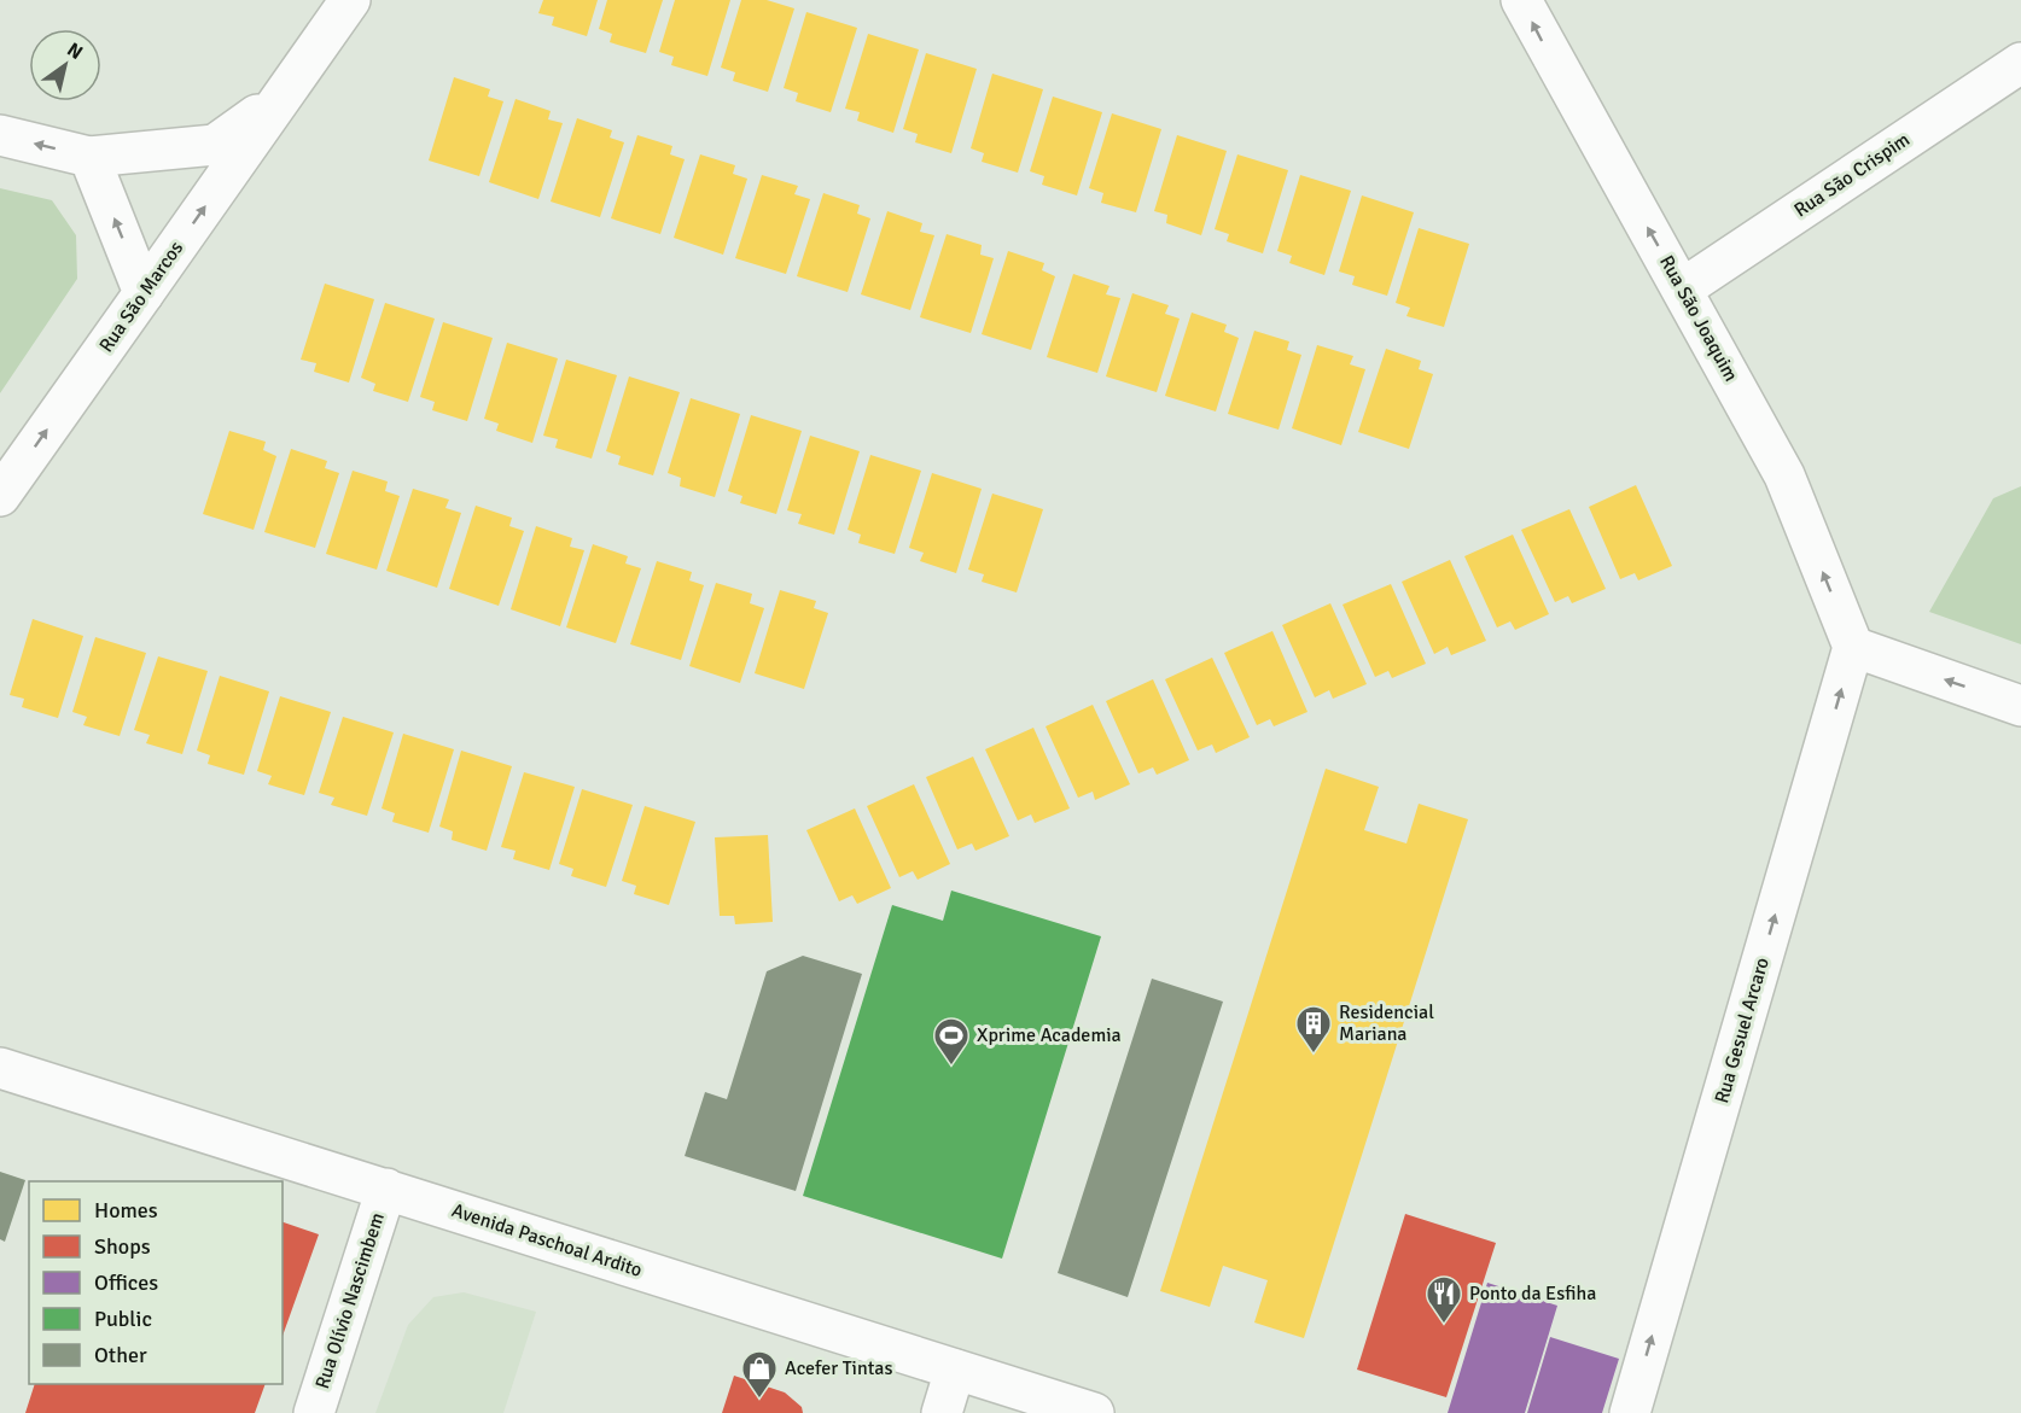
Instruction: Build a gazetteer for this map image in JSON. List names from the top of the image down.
{
  "streets": {
    "street": [
      "Rua São Crispim",
      "Rua São Marcos",
      "Rua São Joaquim",
      "Rua Gesuel Arcaro",
      "Avenida Paschoal Ardito",
      "Rua Olívio Nascimbem"
    ]
  },
  "crossings": [
    ["Rua São Crispim", "Rua São Joaquim"],
    ["Rua São Joaquim", "Rua Gesuel Arcaro"],
    ["Avenida Paschoal Ardito", "Rua Olívio Nascimbem"]
  ],
  "one_way": ["Rua São Joaquim", "Rua Gesuel Arcaro"],
  "places": {
    "building": ["Residencial Mariana"],
    "sports": ["Xprime Academia"],
    "restaurant": ["Ponto da Esfiha"],
    "shop": ["Acefer Tintas"]
  },
  "legend": [
    "Homes",
    "Shops",
    "Offices",
    "Public",
    "Other"
  ],
  "north": "top right"
}
